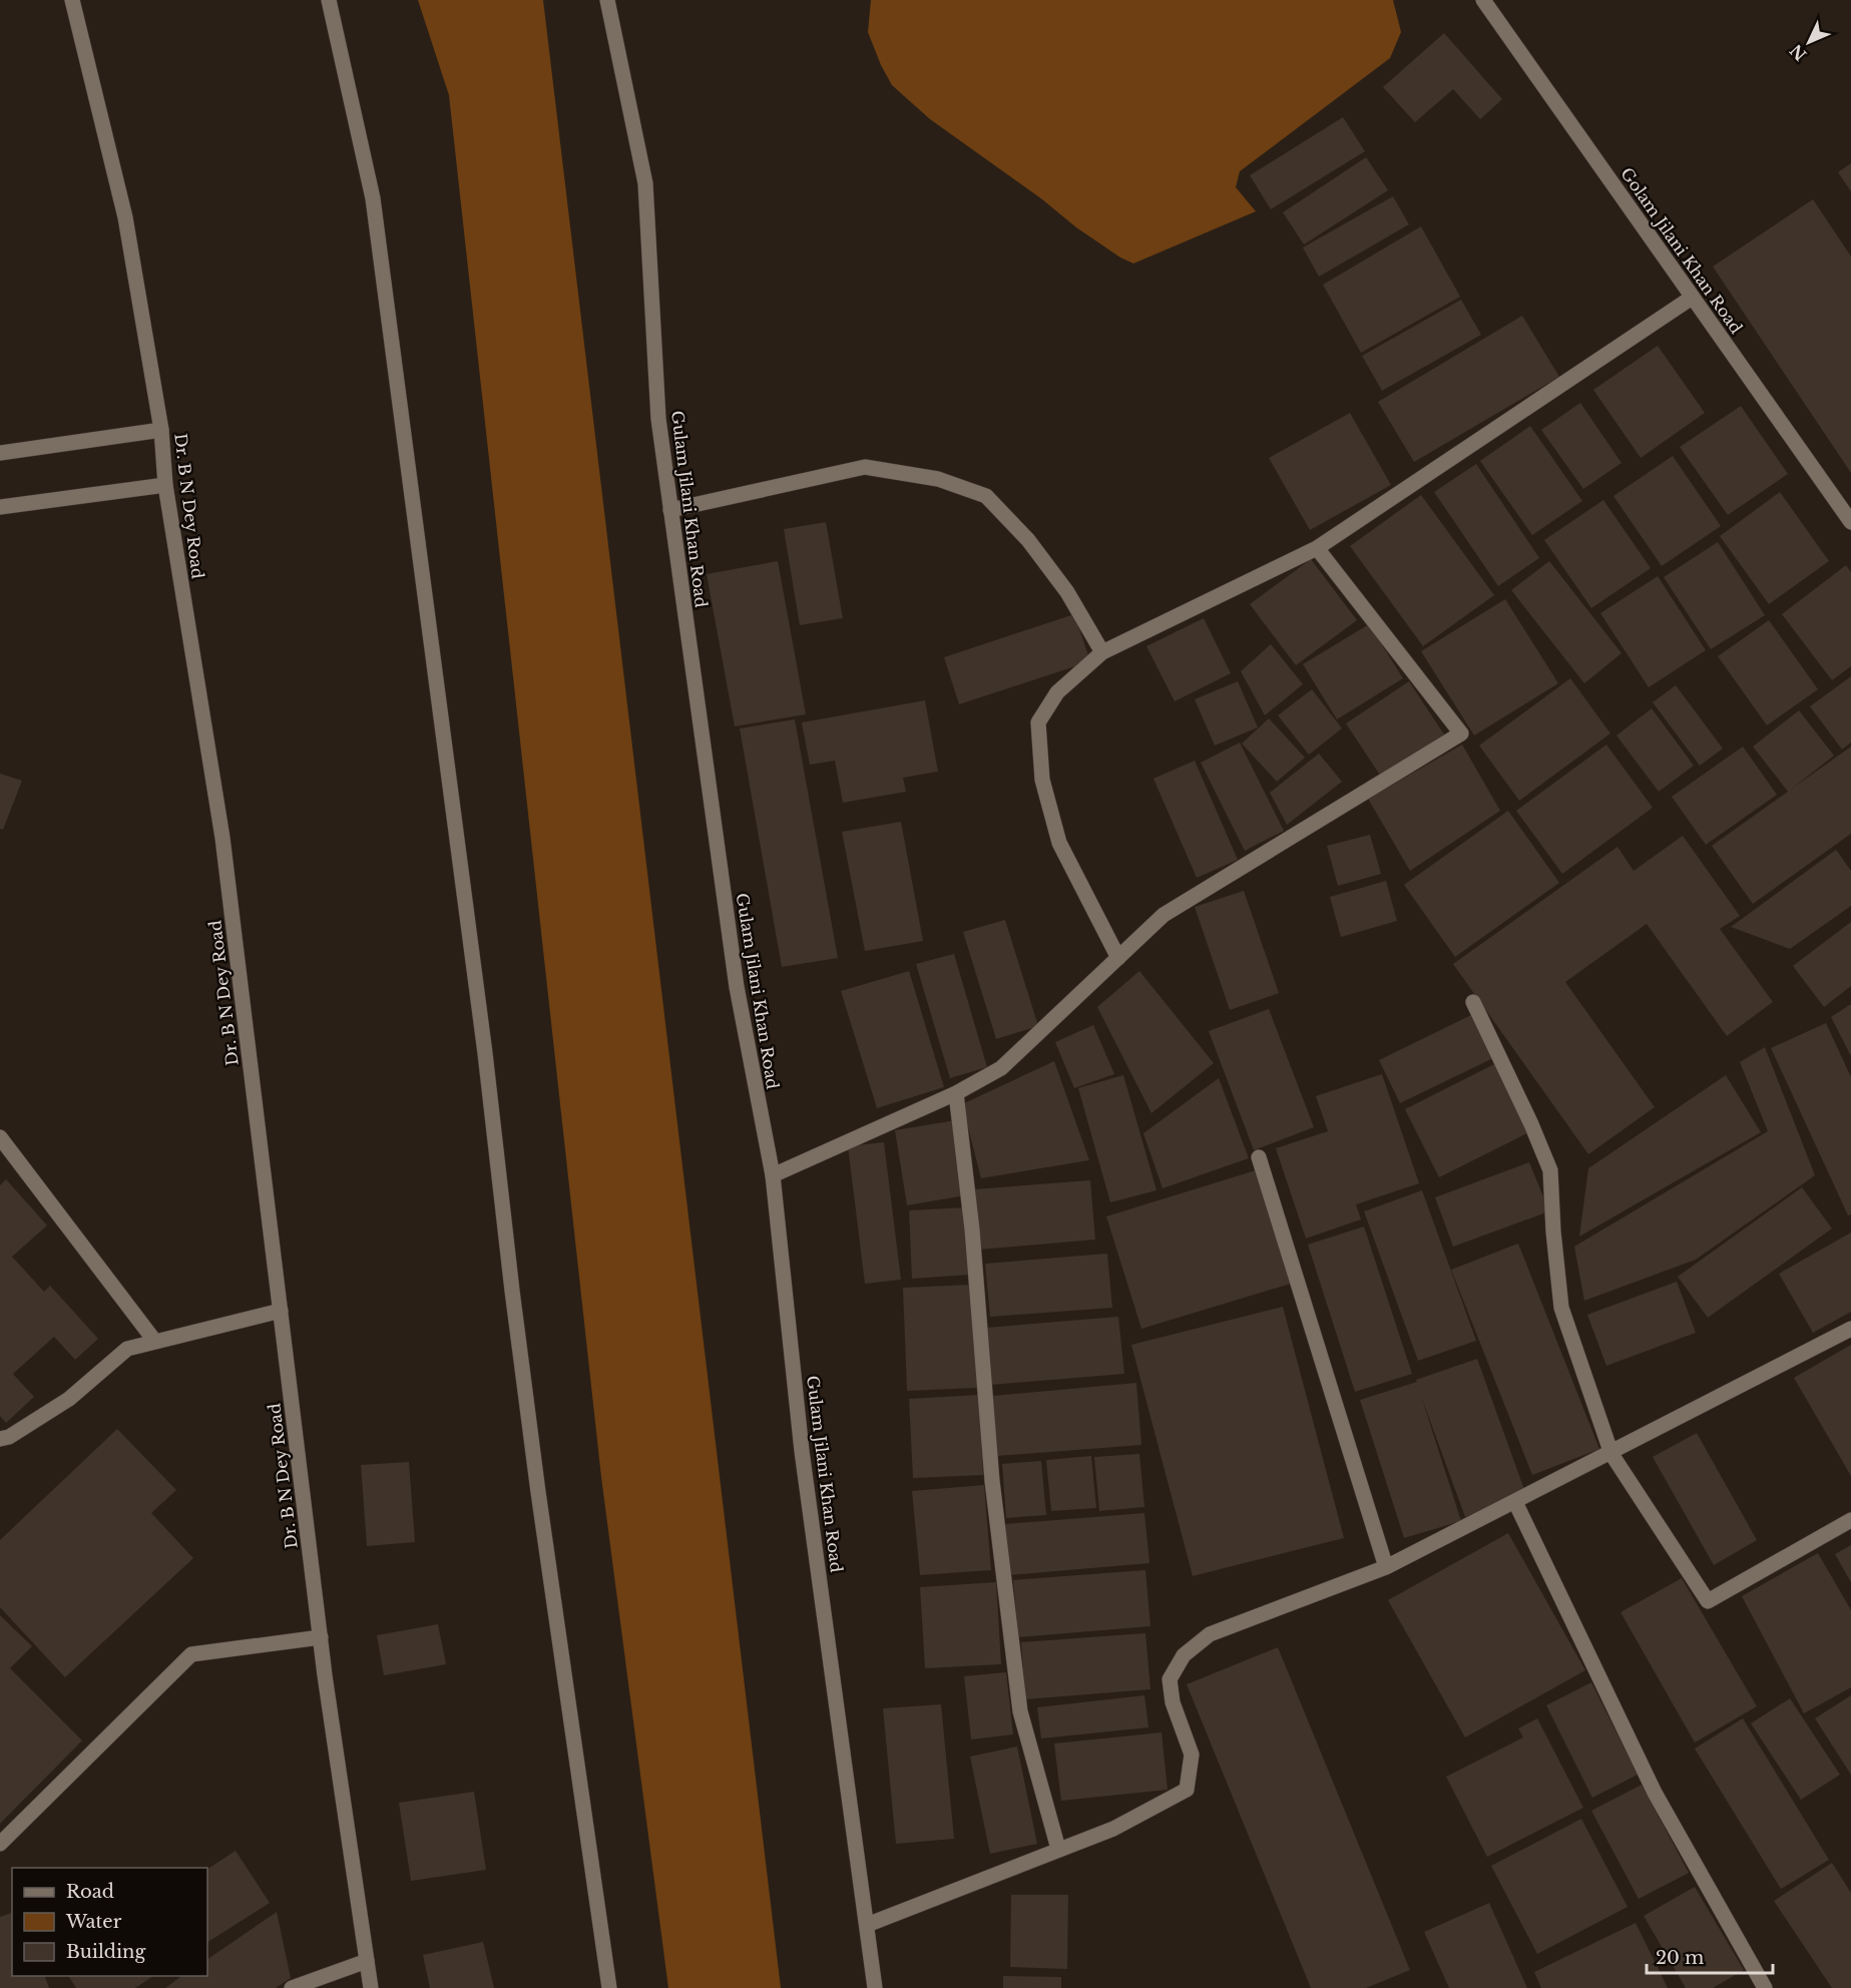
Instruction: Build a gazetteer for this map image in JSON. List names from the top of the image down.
{
  "streets": {
    "street": ["Golam Jilani Khan Road", "Dr. B N Dey Road", "Gulam Jilani Khan Road"]
  },
  "legend": ["Road", "Water", "Building"],
  "scale_bar": "20 m",
  "north": "bottom left"
}
